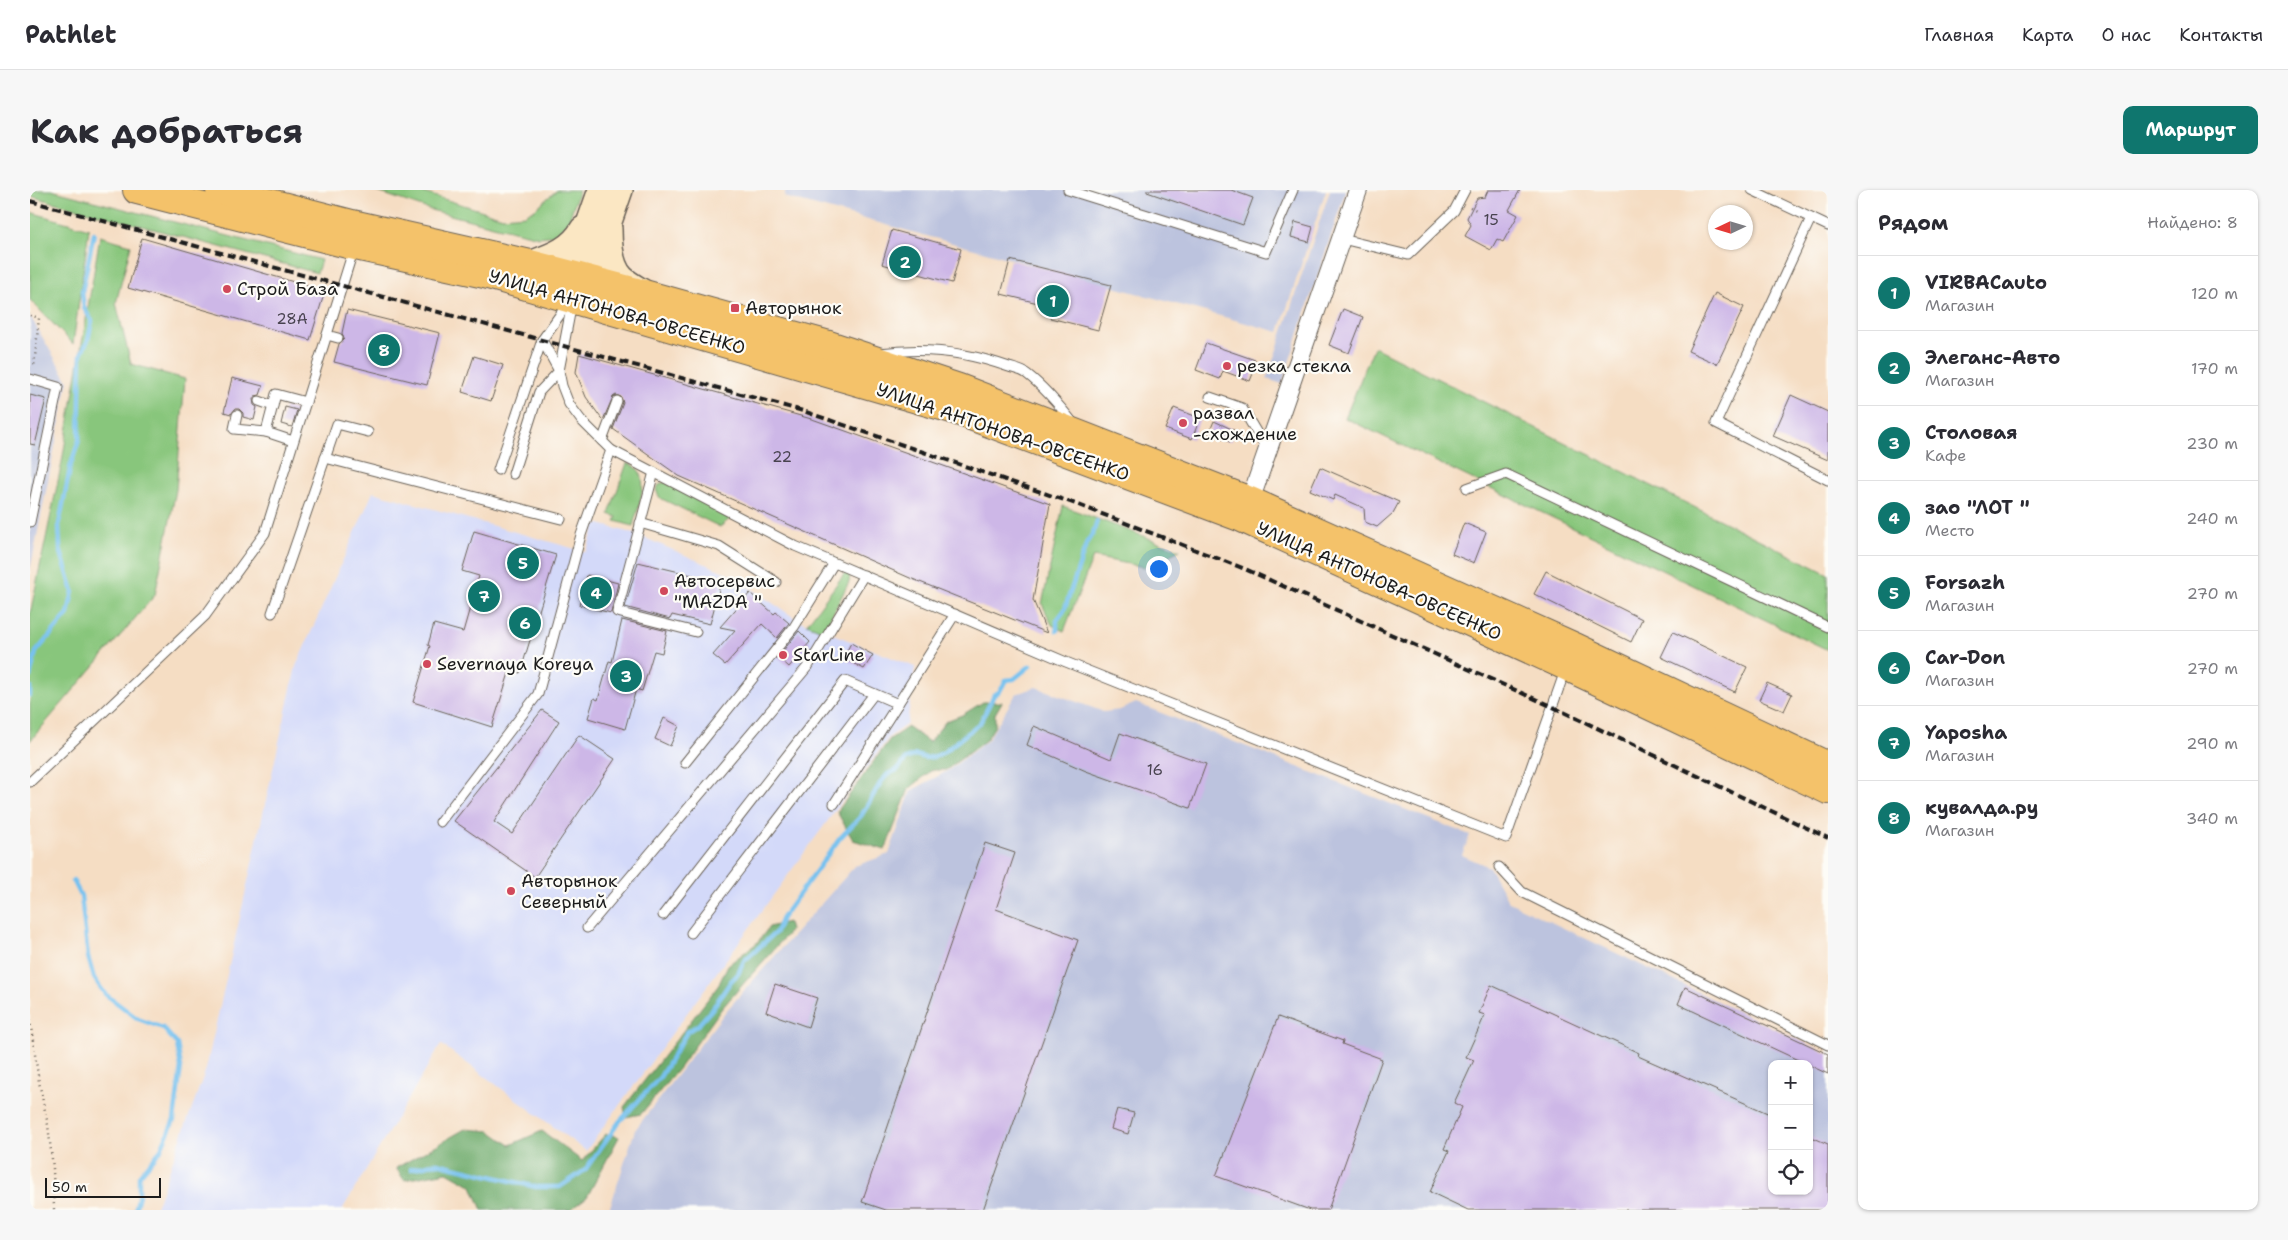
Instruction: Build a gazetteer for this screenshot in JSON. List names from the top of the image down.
{
  "streets": {
    "highway": ["УЛИЦА АНТОНОВА-ОВСЕЕНКО"]
  },
  "places": {
    "other": [
      "Строй База",
      "резка стекла",
      "развал -схождение",
      "Автосервис \"MAZDA \"",
      "StarLine",
      "Severnaya Koreya",
      "Авторынок Северный"
    ],
    "transit": ["Авторынок"]
  },
  "house_numbers": [
    "15",
    "28А",
    "22",
    "16"
  ],
  "scale_bar": "50 m",
  "north": "left",
  "page": {
    "header": "Pathlet",
    "nav": [
      "Главная",
      "Карта",
      "О нас",
      "Контакты"
    ],
    "buttons": "Маршрут",
    "title": "Как добраться",
    "heading": ["Рядом", "Найдено: 8"],
    "pins": [
      "2",
      "1",
      "8",
      "5",
      "4",
      "7",
      "6",
      "3"
    ],
    "list": [
      {
        "mark": "1",
        "name": "VIRBACauto",
        "note": "Магазин",
        "value": "120 m"
      },
      {
        "mark": "2",
        "name": "Элеганс-Авто",
        "note": "Магазин",
        "value": "170 m"
      },
      {
        "mark": "3",
        "name": "Столовая",
        "note": "Кафе",
        "value": "230 m"
      },
      {
        "mark": "4",
        "name": "зао \"ЛОТ \"",
        "note": "Место",
        "value": "240 m"
      },
      {
        "mark": "5",
        "name": "Forsazh",
        "note": "Магазин",
        "value": "270 m"
      },
      {
        "mark": "6",
        "name": "Car-Don",
        "note": "Магазин",
        "value": "270 m"
      },
      {
        "mark": "7",
        "name": "Yaposha",
        "note": "Магазин",
        "value": "290 m"
      },
      {
        "mark": "8",
        "name": "кувалда.ру",
        "note": "Магазин",
        "value": "340 m"
      }
    ],
    "map_buttons": ["+", "−"],
    "scale": "50 m"
  }
}
